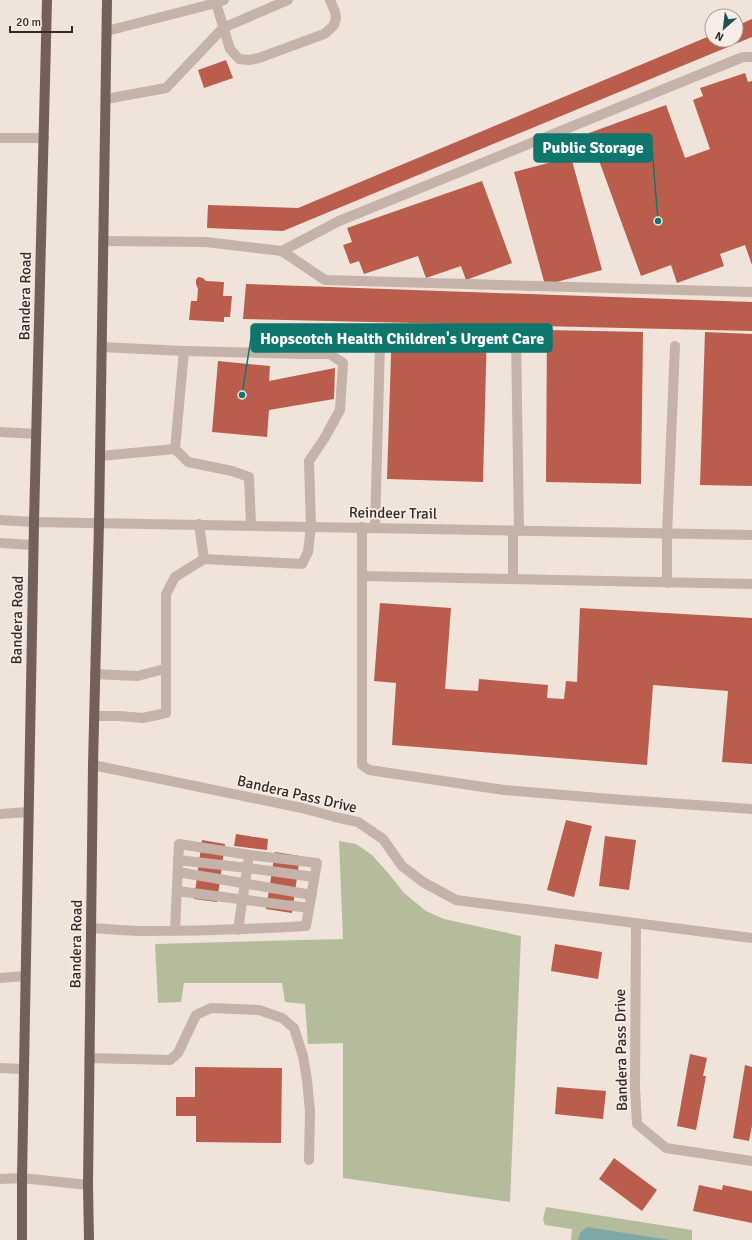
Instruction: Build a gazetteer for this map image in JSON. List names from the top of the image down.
{
  "streets": {
    "main road": ["Bandera Road"],
    "street": ["Reindeer Trail", "Bandera Pass Drive"]
  },
  "crossings": [
    ["Bandera Road", "Reindeer Trail"],
    ["Bandera Road", "Bandera Pass Drive"]
  ],
  "places": ["Public Storage", "Hopscotch Health Children's Urgent Care"],
  "scale_bar": "20 m",
  "north": "bottom left"
}
